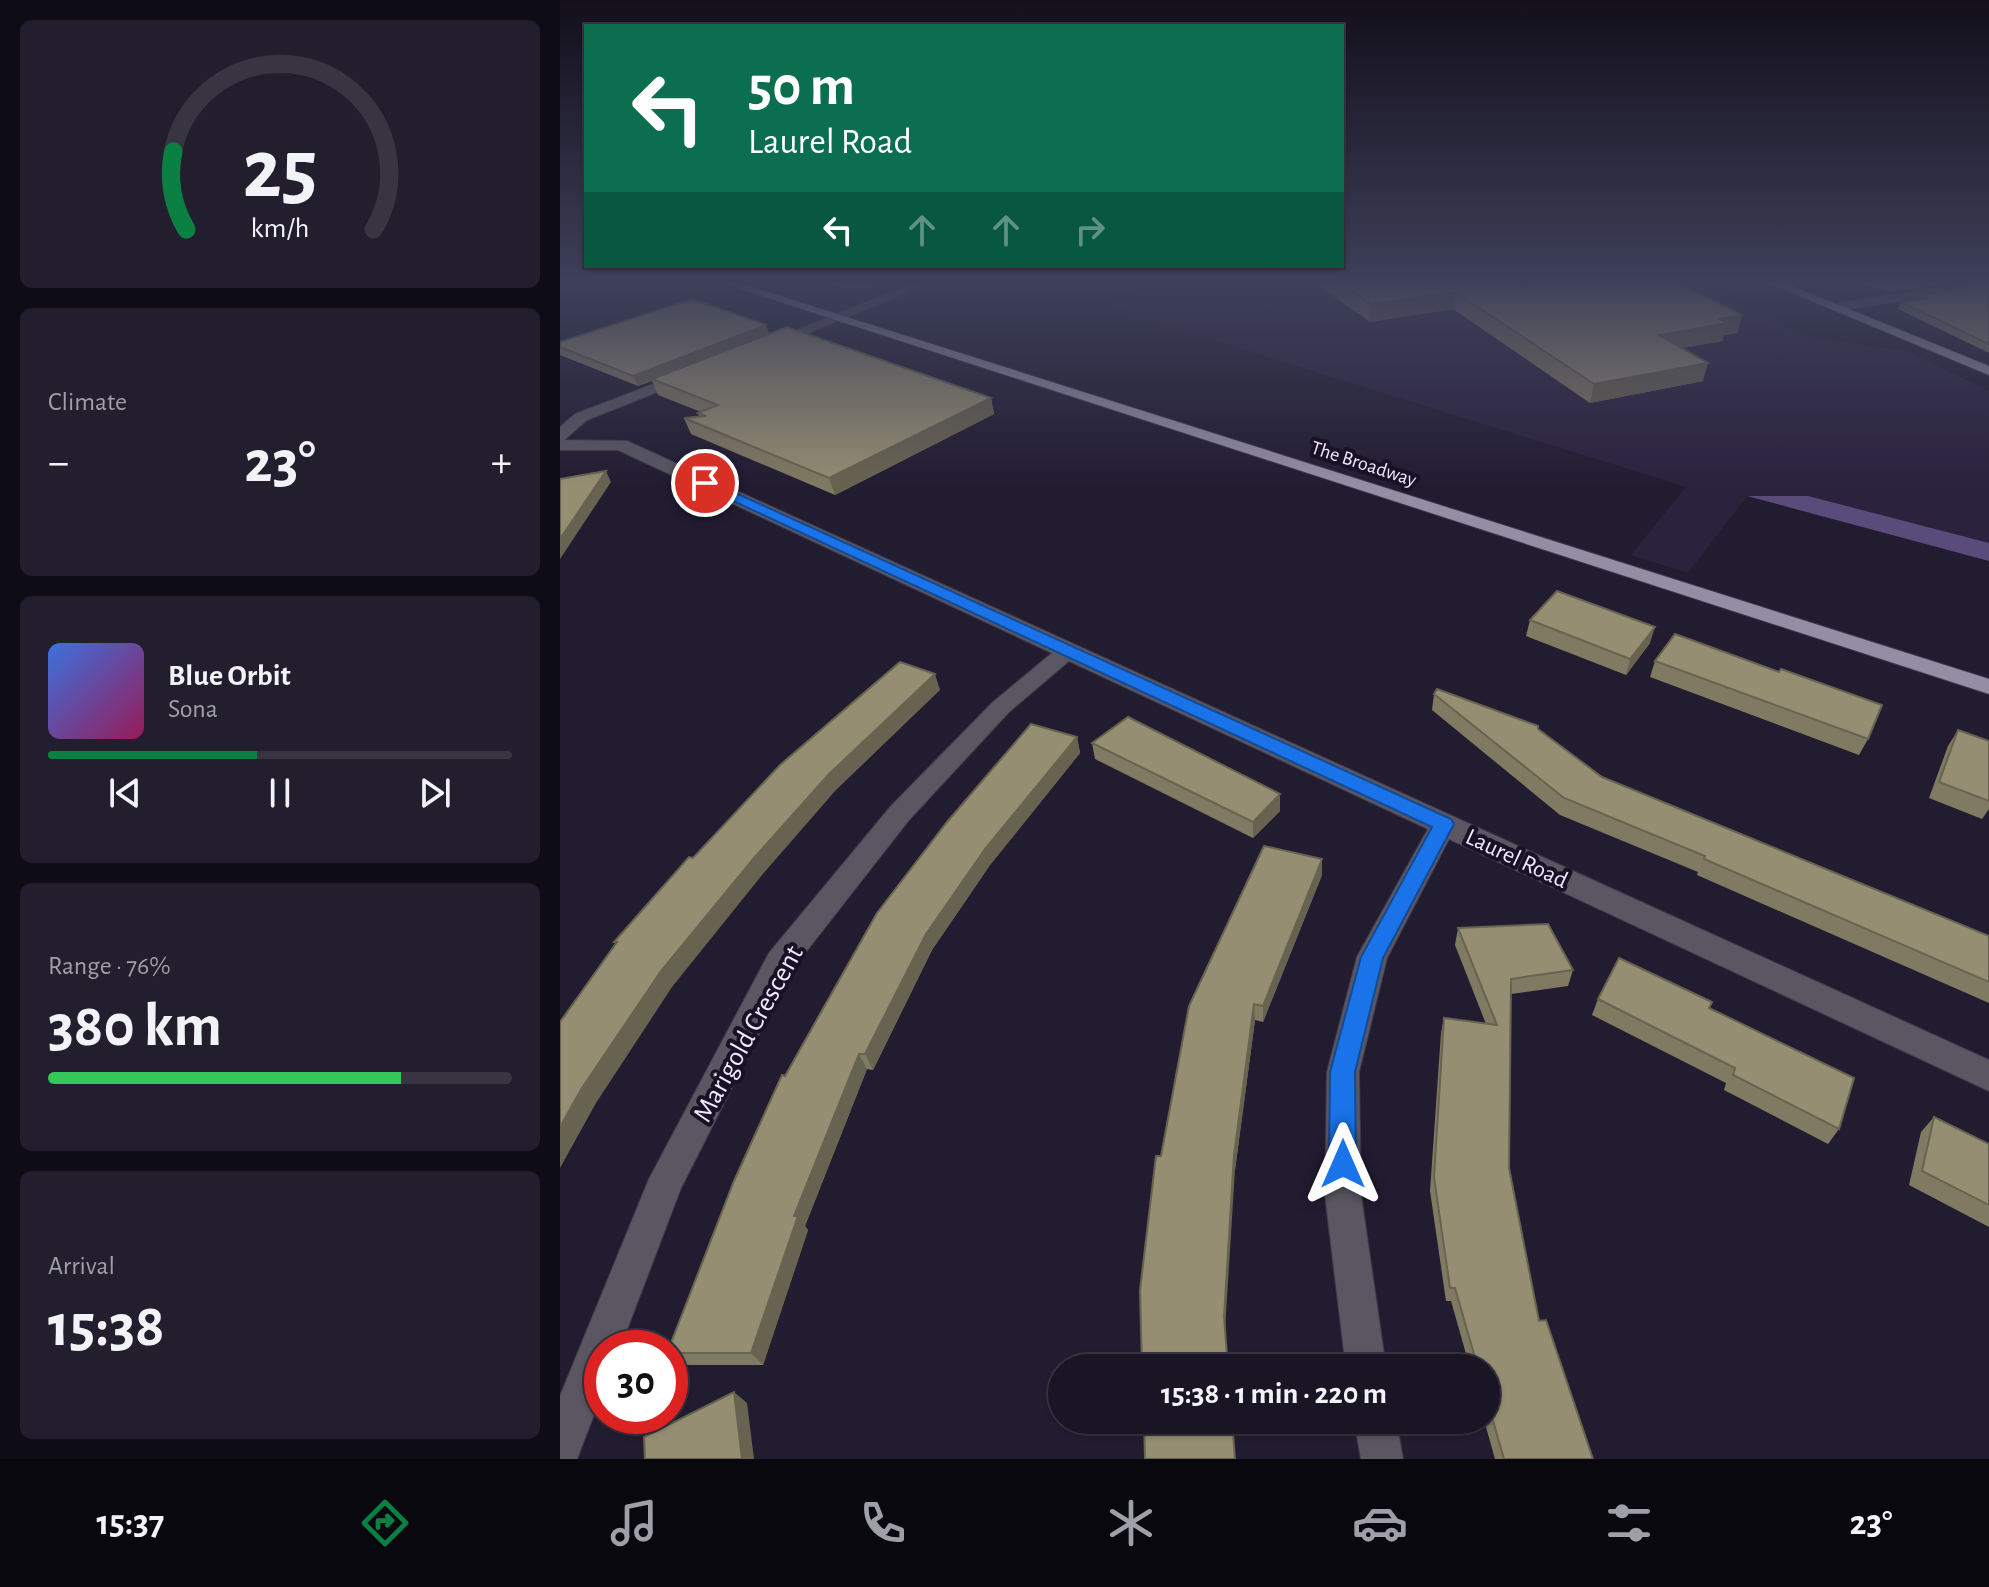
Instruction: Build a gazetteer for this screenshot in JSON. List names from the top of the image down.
{
  "streets": {
    "main road": ["The Broadway"],
    "street": ["Laurel Road", "Marigold Crescent"]
  },
  "crossings": [
    ["Laurel Road", "Marigold Crescent"]
  ],
  "page": {
    "turn": ["50 m", "Laurel Road"],
    "tile": [
      "Climate",
      ["Range · 76%", "380 km"],
      ["Arrival", "15:38"]
    ],
    "heat": ["−", "23°", "+"],
    "song": ["Blue Orbit", "Sona"],
    "limit": "30",
    "trip": "15:38 · 1 min · 220 m",
    "tabs": ["15:37", "23°"],
    "gauge": ["25", "km/h"]
  }
}
